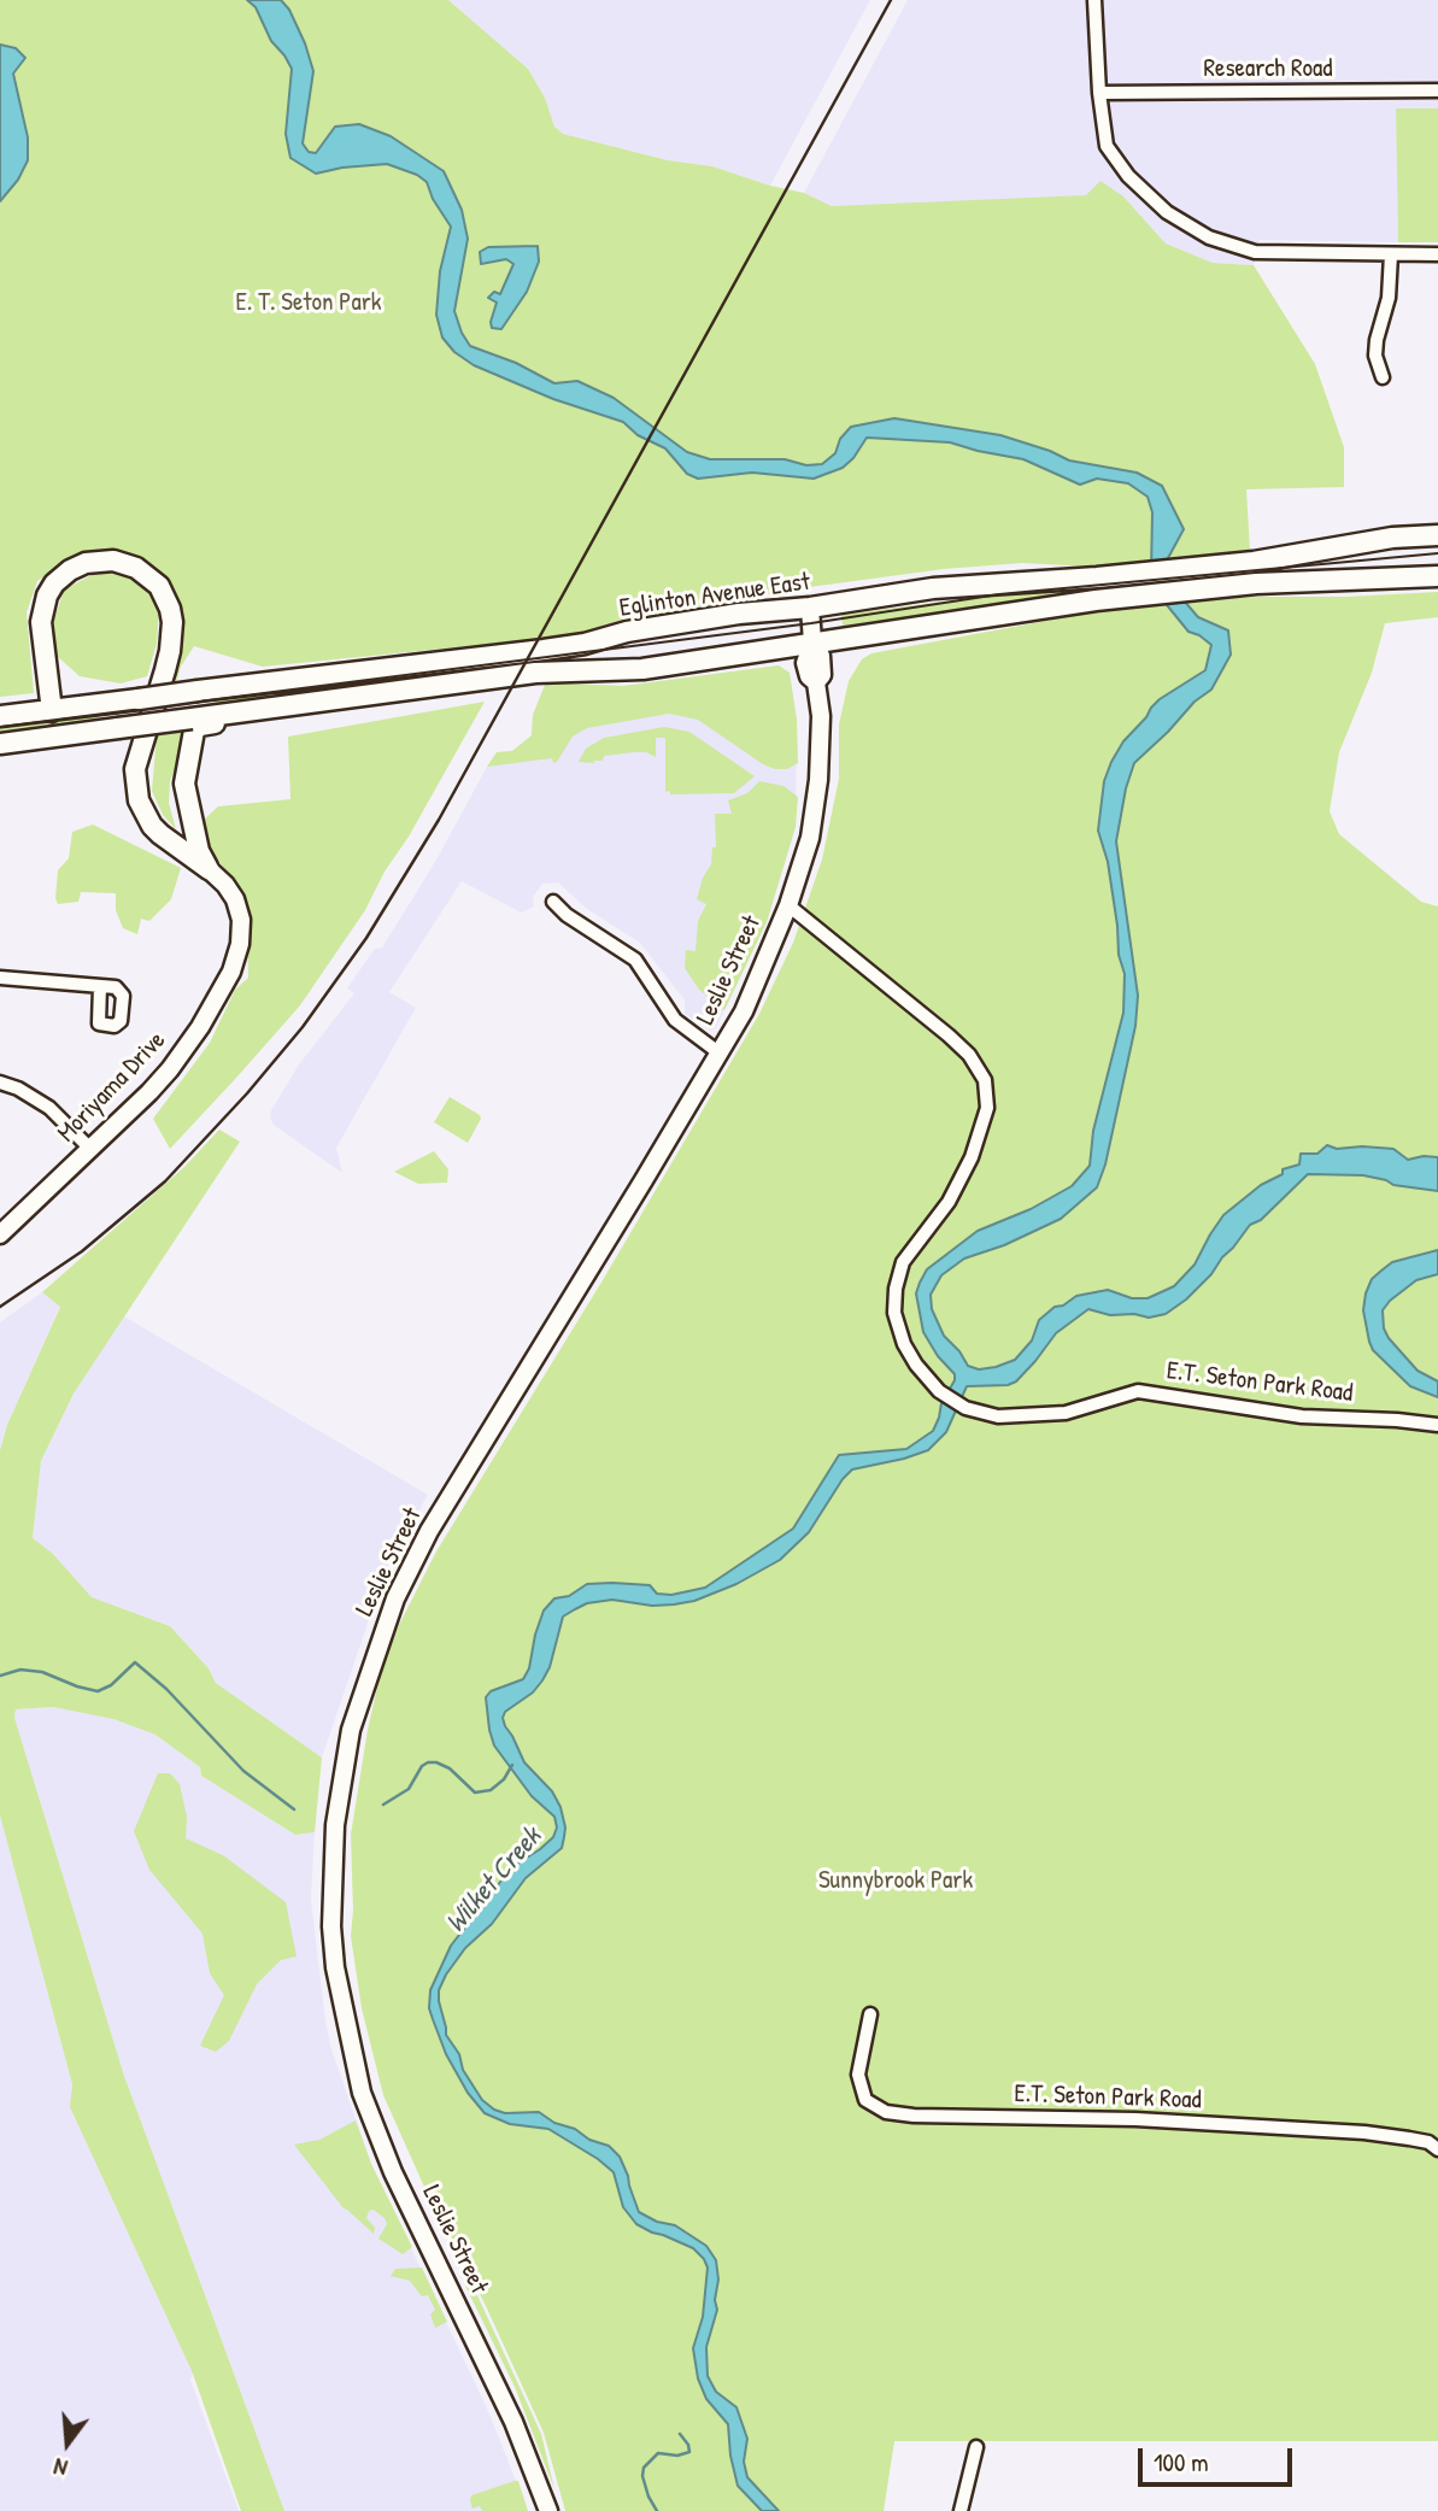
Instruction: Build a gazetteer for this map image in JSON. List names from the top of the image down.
{
  "streets": {
    "main road": ["Eglinton Avenue East", "Leslie Street", "Moriyama Drive"],
    "street": ["Research Road", "E.T. Seton Park Road"]
  },
  "crossings": [
    ["Eglinton Avenue East", "Leslie Street"],
    ["Leslie Street", "E.T. Seton Park Road"]
  ],
  "water": ["Wilket Creek"],
  "parks": ["E. T. Seton Park", "Sunnybrook Park"],
  "scale_bar": "100 m",
  "north": "bottom"
}
